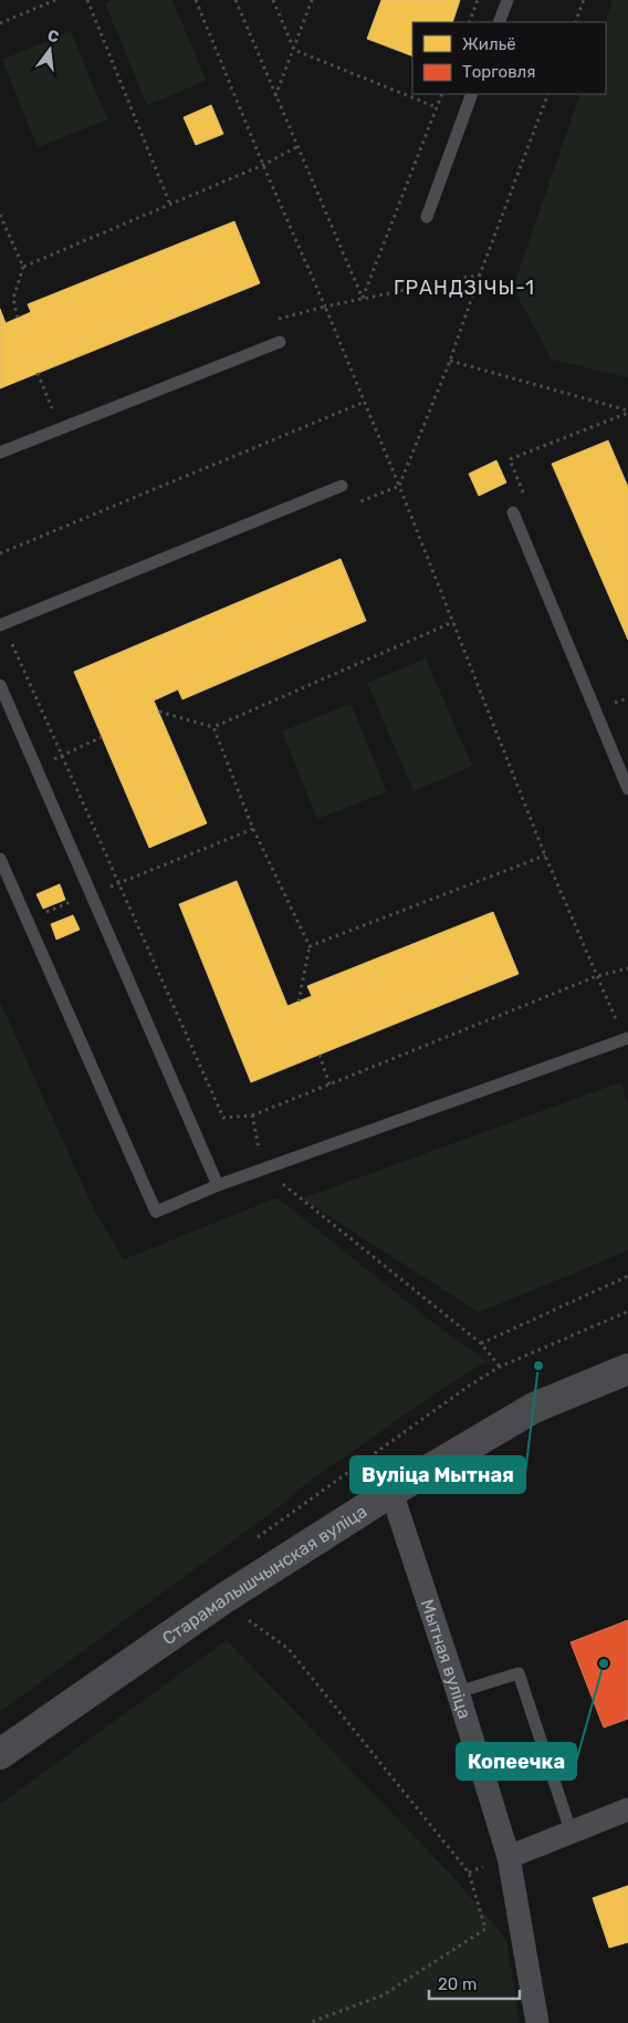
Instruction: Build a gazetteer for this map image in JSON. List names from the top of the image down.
{
  "streets": {
    "main road": ["Старамалышчынская вуліца"],
    "street": ["Мытная вуліца"]
  },
  "crossings": [
    ["Старамалышчынская вуліца", "Мытная вуліца"]
  ],
  "districts": ["ГРАНДЗІЧЫ-1"],
  "places": ["Вуліца Мытная", "Копеечка"],
  "legend": ["Жильё", "Торговля"],
  "scale_bar": "20 m",
  "north": "top"
}
